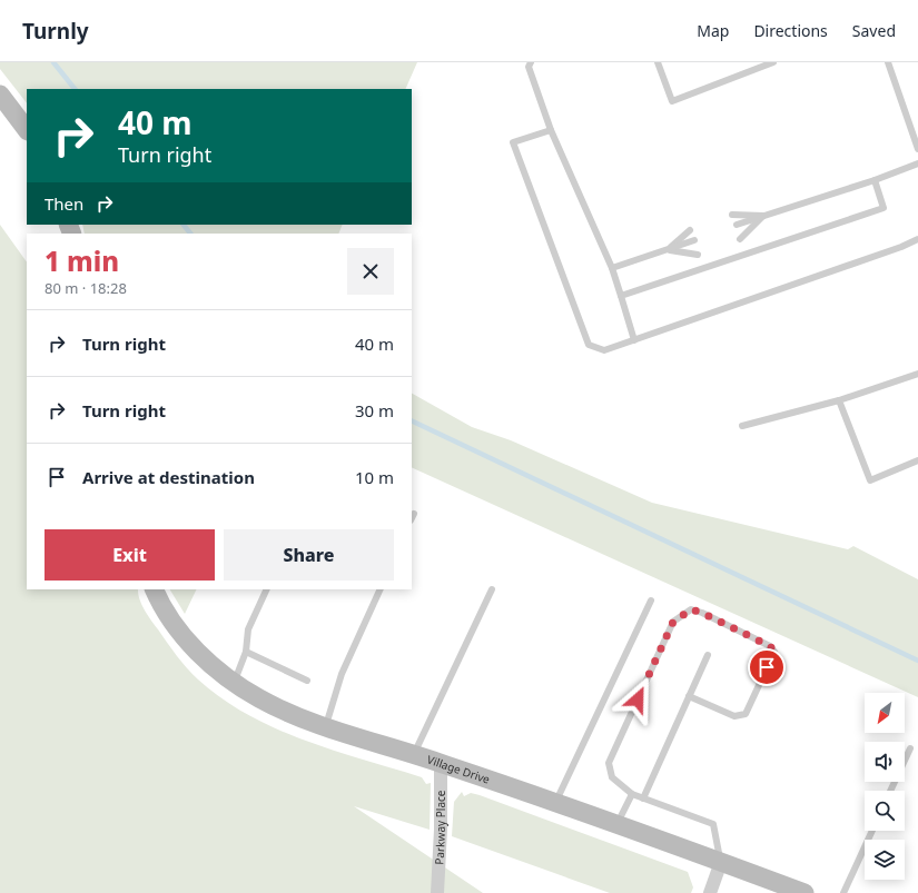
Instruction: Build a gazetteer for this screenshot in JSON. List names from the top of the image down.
{
  "streets": {
    "street": ["Village Drive", "Parkway Place"]
  },
  "crossings": [
    ["Village Drive", "Parkway Place"]
  ],
  "north": "bottom left",
  "page": {
    "header": "Turnly",
    "nav": ["Map", "Directions", "Saved"],
    "turn": ["40 m", "Turn right"],
    "then": "Then",
    "heading": ["1 min", "80 m · 18:28"],
    "list": [
      {
        "name": "Turn right",
        "value": "40 m"
      },
      {
        "name": "Turn right",
        "value": "30 m"
      },
      {
        "name": "Arrive at destination",
        "value": "10 m"
      }
    ],
    "buttons": ["Exit", "Share"]
  }
}
